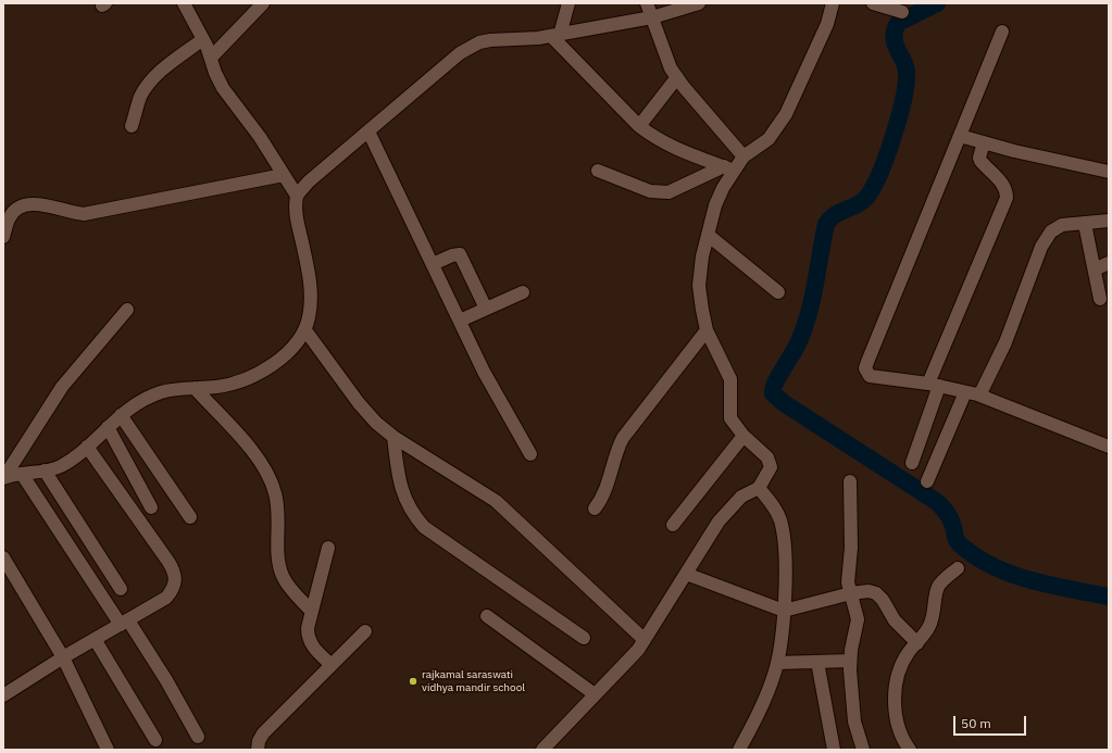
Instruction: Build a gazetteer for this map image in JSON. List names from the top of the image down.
{
  "places": ["rajkamal saraswati vidhya mandir school"],
  "scale_bar": "50 m"
}
